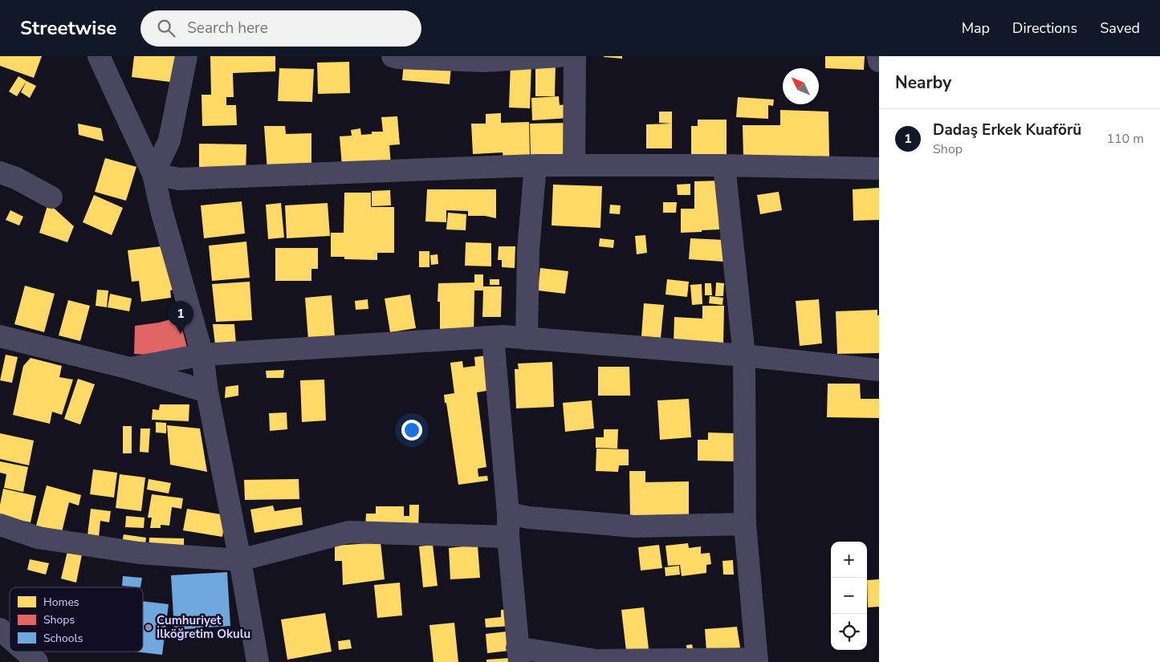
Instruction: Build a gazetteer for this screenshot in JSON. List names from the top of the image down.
{
  "places": ["Cumhuriyet İlköğretim Okulu"],
  "legend": ["Homes", "Shops", "Schools"],
  "north": "top left",
  "page": {
    "header": "Streetwise",
    "search": "Search here",
    "nav": ["Map", "Directions", "Saved"],
    "heading": "Nearby",
    "list": [
      {
        "mark": "1",
        "name": "Dadaş Erkek Kuaförü",
        "note": "Shop",
        "value": "110 m"
      }
    ],
    "pins": "1",
    "map_buttons": ["+", "−"]
  }
}
